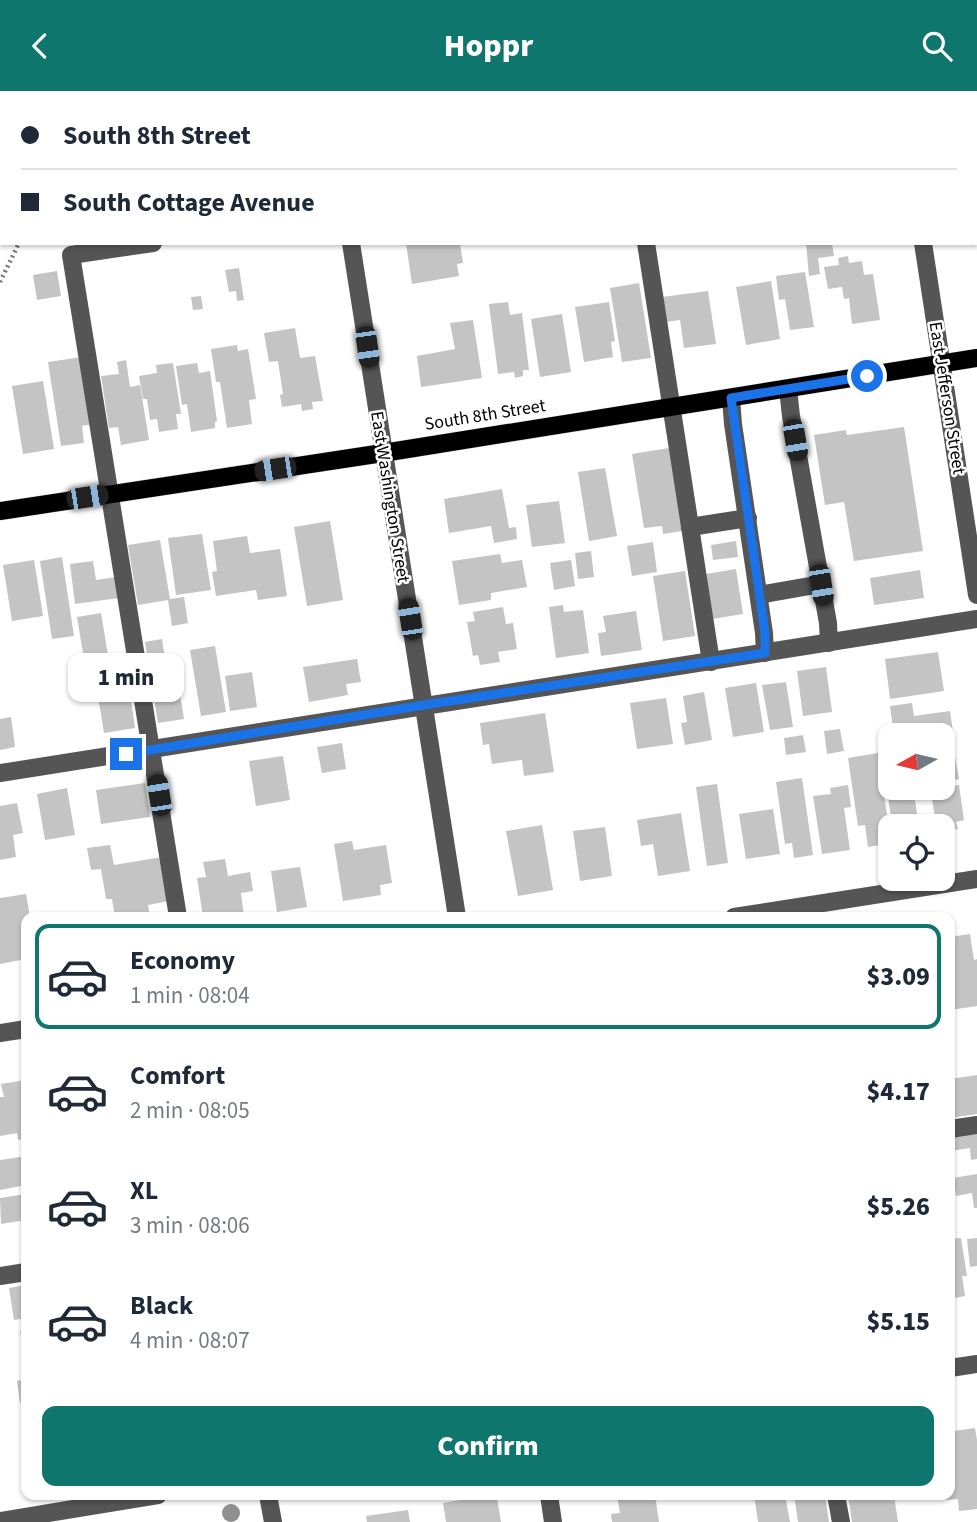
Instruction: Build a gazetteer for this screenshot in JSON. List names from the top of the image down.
{
  "streets": {
    "main road": ["South 8th Street"],
    "street": ["East Jefferson Street", "East Washington Street"]
  },
  "crossings": [
    ["East Jefferson Street", "South 8th Street"],
    ["South 8th Street", "East Washington Street"]
  ],
  "north": "left",
  "page": {
    "header": "Hoppr",
    "banner": ["South 8th Street", "South Cottage Avenue"],
    "bubble": "1 min",
    "list": [
      {
        "name": "Economy",
        "note": "1 min · 08:04",
        "value": "$3.09"
      },
      {
        "name": "Comfort",
        "note": "2 min · 08:05",
        "value": "$4.17"
      },
      {
        "name": "XL",
        "note": "3 min · 08:06",
        "value": "$5.26"
      },
      {
        "name": "Black",
        "note": "4 min · 08:07",
        "value": "$5.15"
      }
    ],
    "buttons": "Confirm"
  }
}
